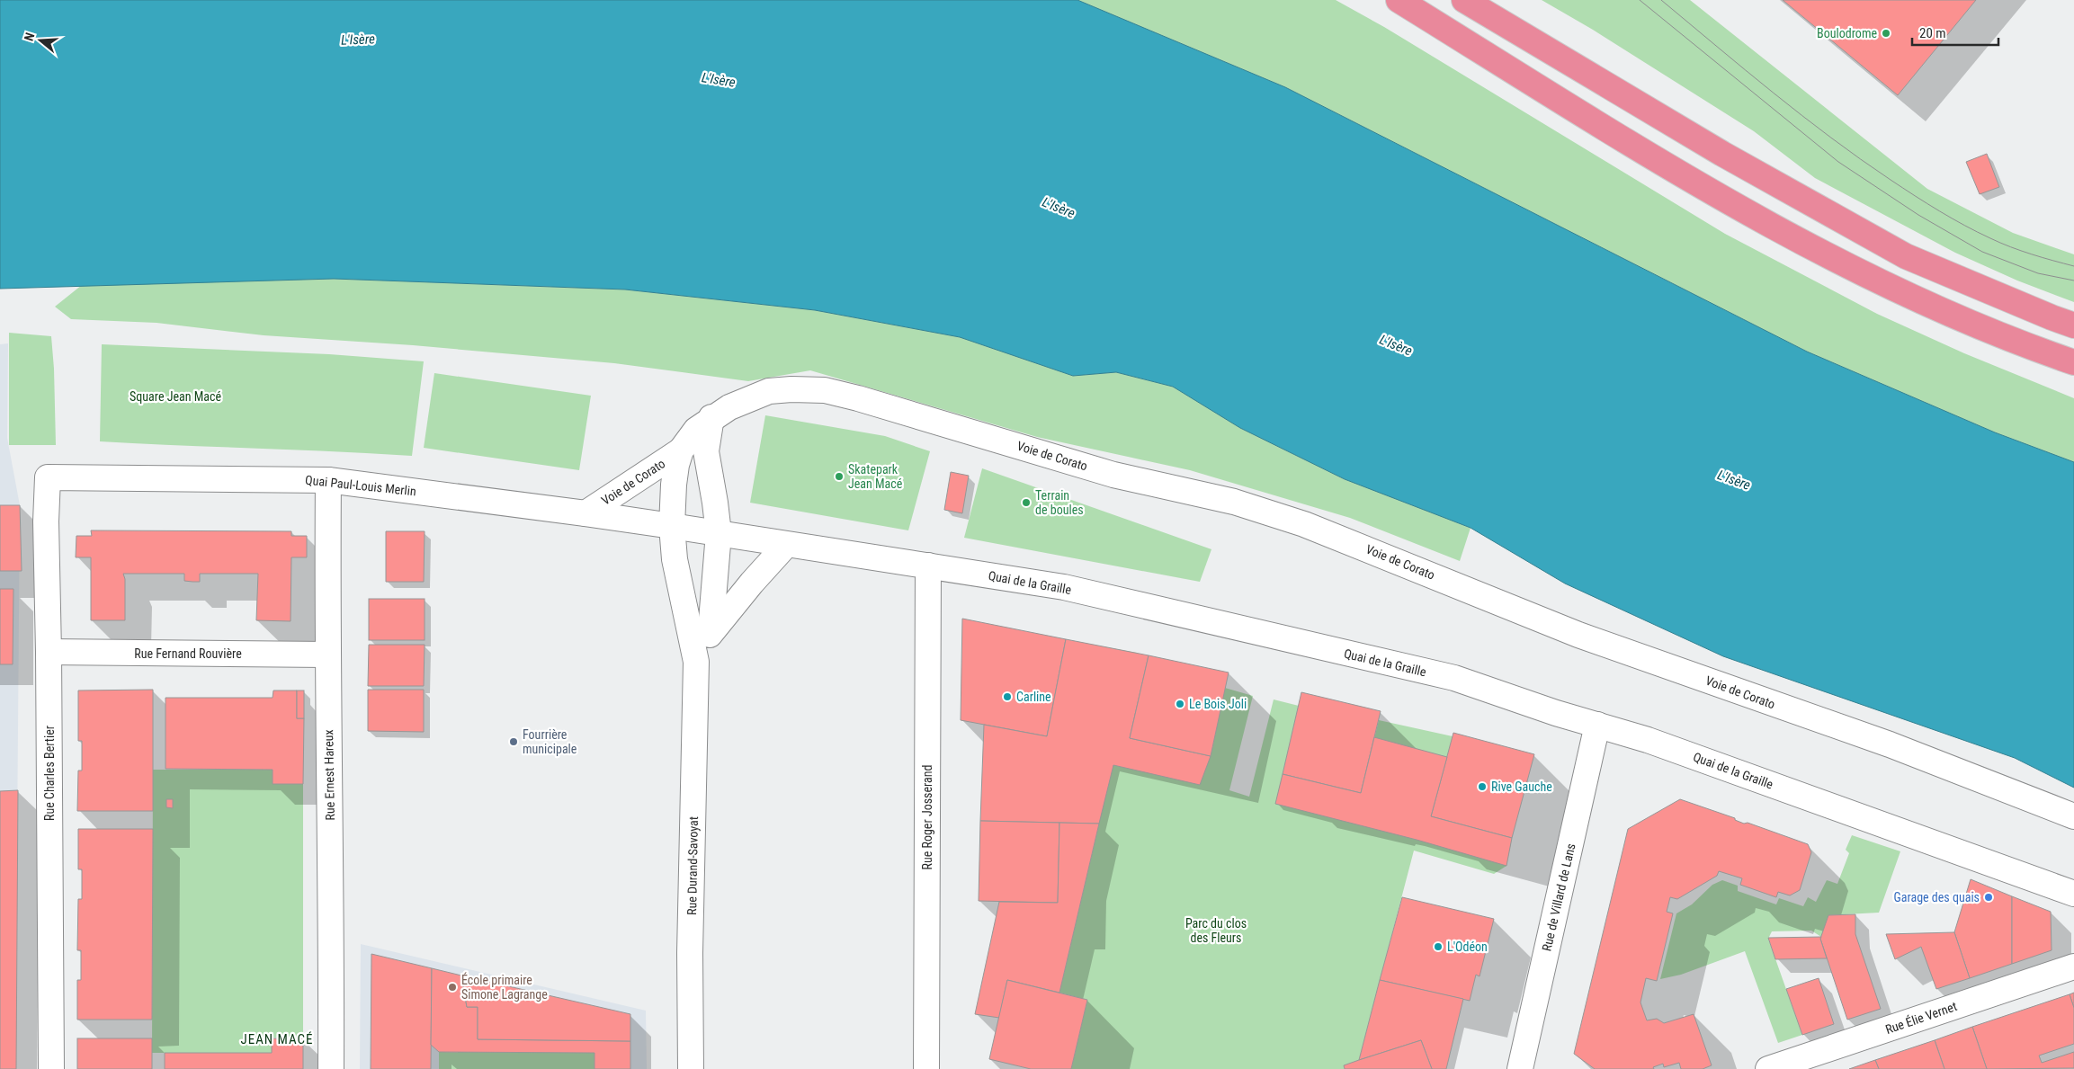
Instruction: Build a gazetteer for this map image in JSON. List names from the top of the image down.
{
  "streets": {
    "street": [
      "Voie de Corato",
      "Quai Paul-Louis Merlin",
      "Quai de la Graille",
      "Rue Fernand Rouvière",
      "Rue Charles Bertier",
      "Rue Ernest Hareux",
      "Rue Roger Josserand",
      "Rue Durand-Savoyat",
      "Rue de Villard de Lans",
      "Rue Élie Vernet"
    ]
  },
  "crossings": [
    ["Voie de Corato", "Quai Paul-Louis Merlin"],
    ["Voie de Corato", "Quai de la Graille"],
    ["Voie de Corato", "Rue Durand-Savoyat"],
    ["Quai Paul-Louis Merlin", "Quai de la Graille"],
    ["Quai Paul-Louis Merlin", "Rue Charles Bertier"],
    ["Quai Paul-Louis Merlin", "Rue Ernest Hareux"],
    ["Quai Paul-Louis Merlin", "Rue Durand-Savoyat"],
    ["Quai de la Graille", "Rue Roger Josserand"],
    ["Quai de la Graille", "Rue Durand-Savoyat"],
    ["Quai de la Graille", "Rue de Villard de Lans"],
    ["Rue Fernand Rouvière", "Rue Charles Bertier"],
    ["Rue Fernand Rouvière", "Rue Ernest Hareux"]
  ],
  "districts": ["JEAN MACÉ"],
  "water": ["L'Isère"],
  "parks": ["Square Jean Macé", "Parc du clos des Fleurs"],
  "places": [
    "Boulodrome",
    "Skatepark Jean Macé",
    "Terrain de boules",
    "Carline",
    "Le Bois Joli",
    "Fourrière municipale",
    "Rive Gauche",
    "Garage des quais",
    "L'Odéon",
    "École primaire Simone Lagrange"
  ],
  "scale_bar": "20 m",
  "north": "left"
}
